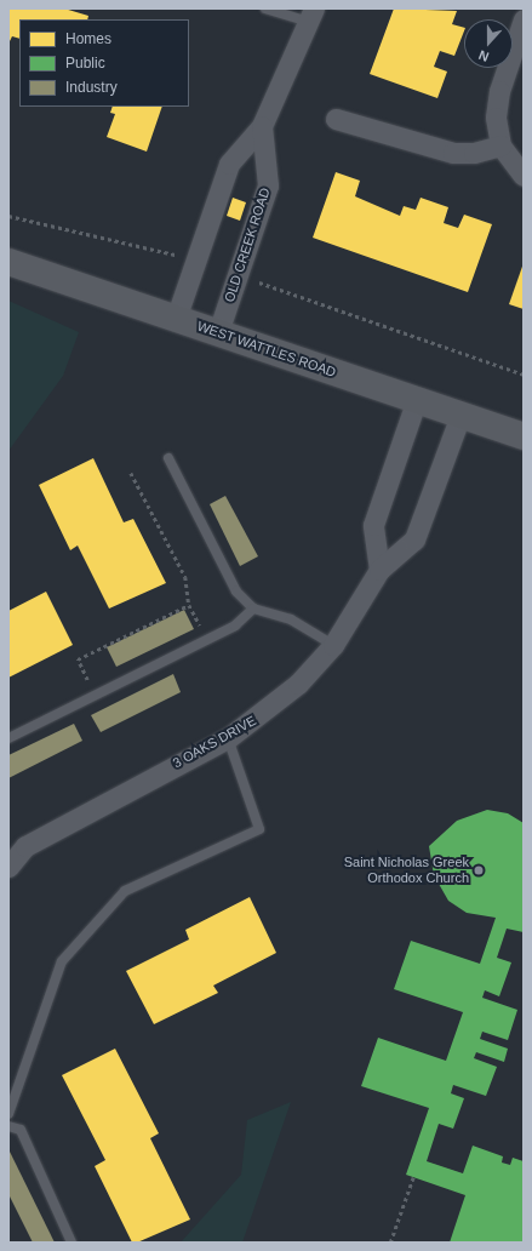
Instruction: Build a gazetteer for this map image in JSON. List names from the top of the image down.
{
  "streets": {
    "street": ["OLD CREEK ROAD", "WEST WATTLES ROAD", "3 OAKS DRIVE"]
  },
  "crossings": [
    ["OLD CREEK ROAD", "WEST WATTLES ROAD"],
    ["WEST WATTLES ROAD", "3 OAKS DRIVE"]
  ],
  "places": ["Saint Nicholas Greek Orthodox Church"],
  "legend": ["Homes", "Public", "Industry"],
  "north": "bottom"
}
